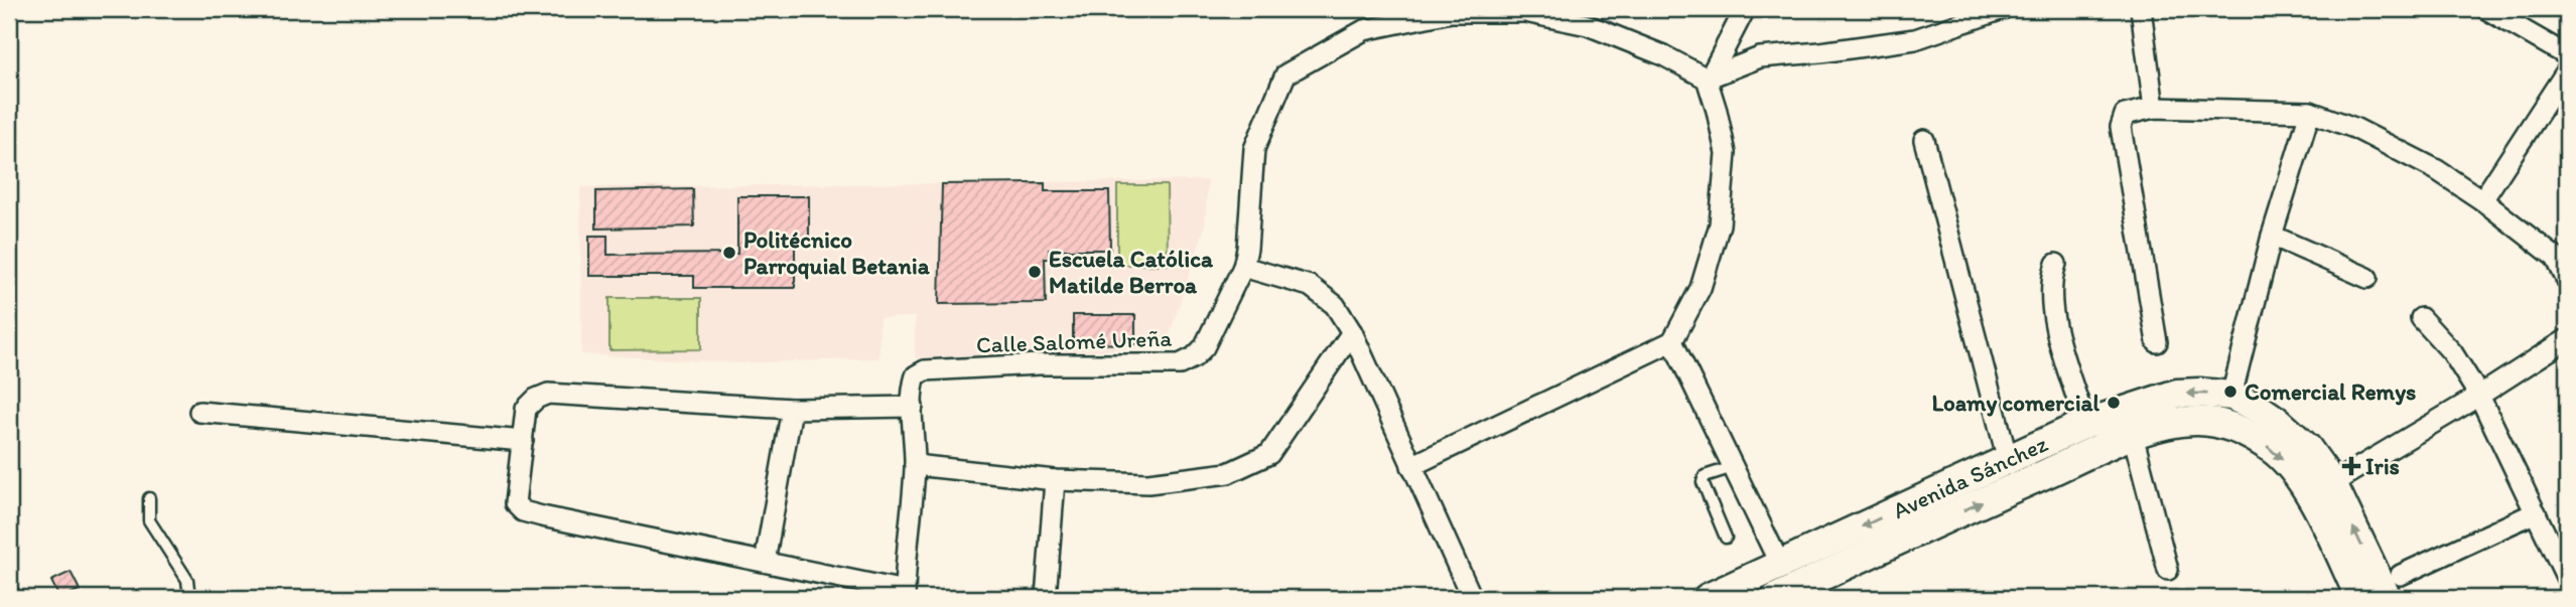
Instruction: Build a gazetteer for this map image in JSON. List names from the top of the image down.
{
  "streets": {
    "street": ["Calle Salomé Ureña", "Avenida Sánchez"]
  },
  "places": {
    "other": [
      "Politécnico Parroquial Betania",
      "Escuela Católica Matilde Berroa",
      "Comercial Remys",
      "Loamy comercial"
    ],
    "health": ["Iris"]
  }
}
